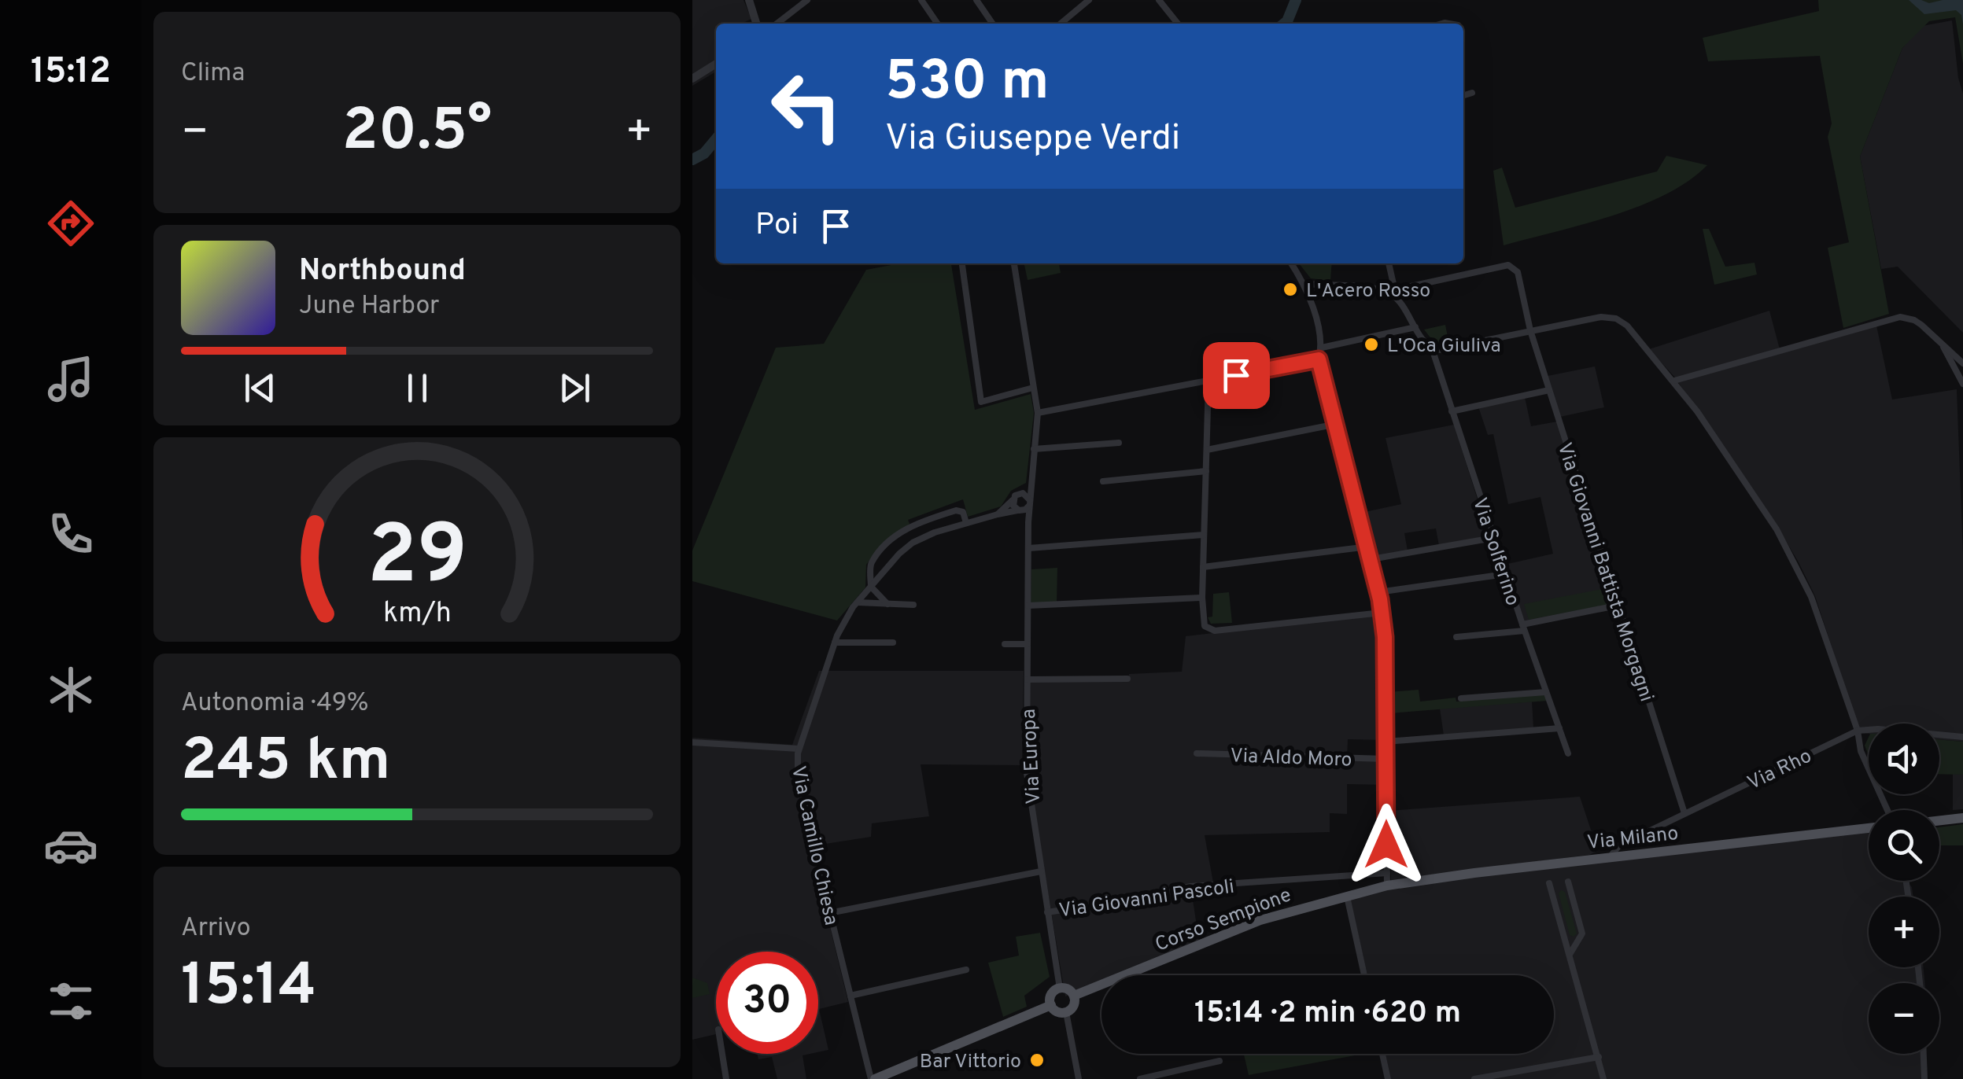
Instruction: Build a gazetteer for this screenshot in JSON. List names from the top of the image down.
{
  "streets": {
    "main road": ["Via Milano", "Corso Sempione"],
    "street": [
      "Via Solferino",
      "Via Giovanni Battista Morgagni",
      "Via Europa",
      "Via Aldo Moro",
      "Via Rho",
      "Via Camillo Chiesa",
      "Via Giovanni Pascoli"
    ]
  },
  "crossings": [
    ["Via Giovanni Battista Morgagni", "Via Rho"],
    ["Via Europa", "Via Giovanni Pascoli"],
    ["Via Europa", "Corso Sempione"],
    ["Via Rho", "Via Milano"],
    ["Via Milano", "Corso Sempione"]
  ],
  "places": ["L'Acero Rosso", "L'Oca Giuliva", "Bar Vittorio"],
  "page": {
    "tabs": "15:12",
    "tile": [
      "Clima",
      ["Autonomia · 49%", "245 km"],
      ["Arrivo", "15:14"]
    ],
    "turn": ["530 m", "Via Giuseppe Verdi"],
    "heat": ["−", "20.5°", "+"],
    "then": "Poi",
    "song": ["Northbound", "June Harbor"],
    "map_buttons": ["+", "−"],
    "limit": "30",
    "trip": "15:14 · 2 min · 620 m",
    "gauge": ["29", "km/h"]
  }
}
